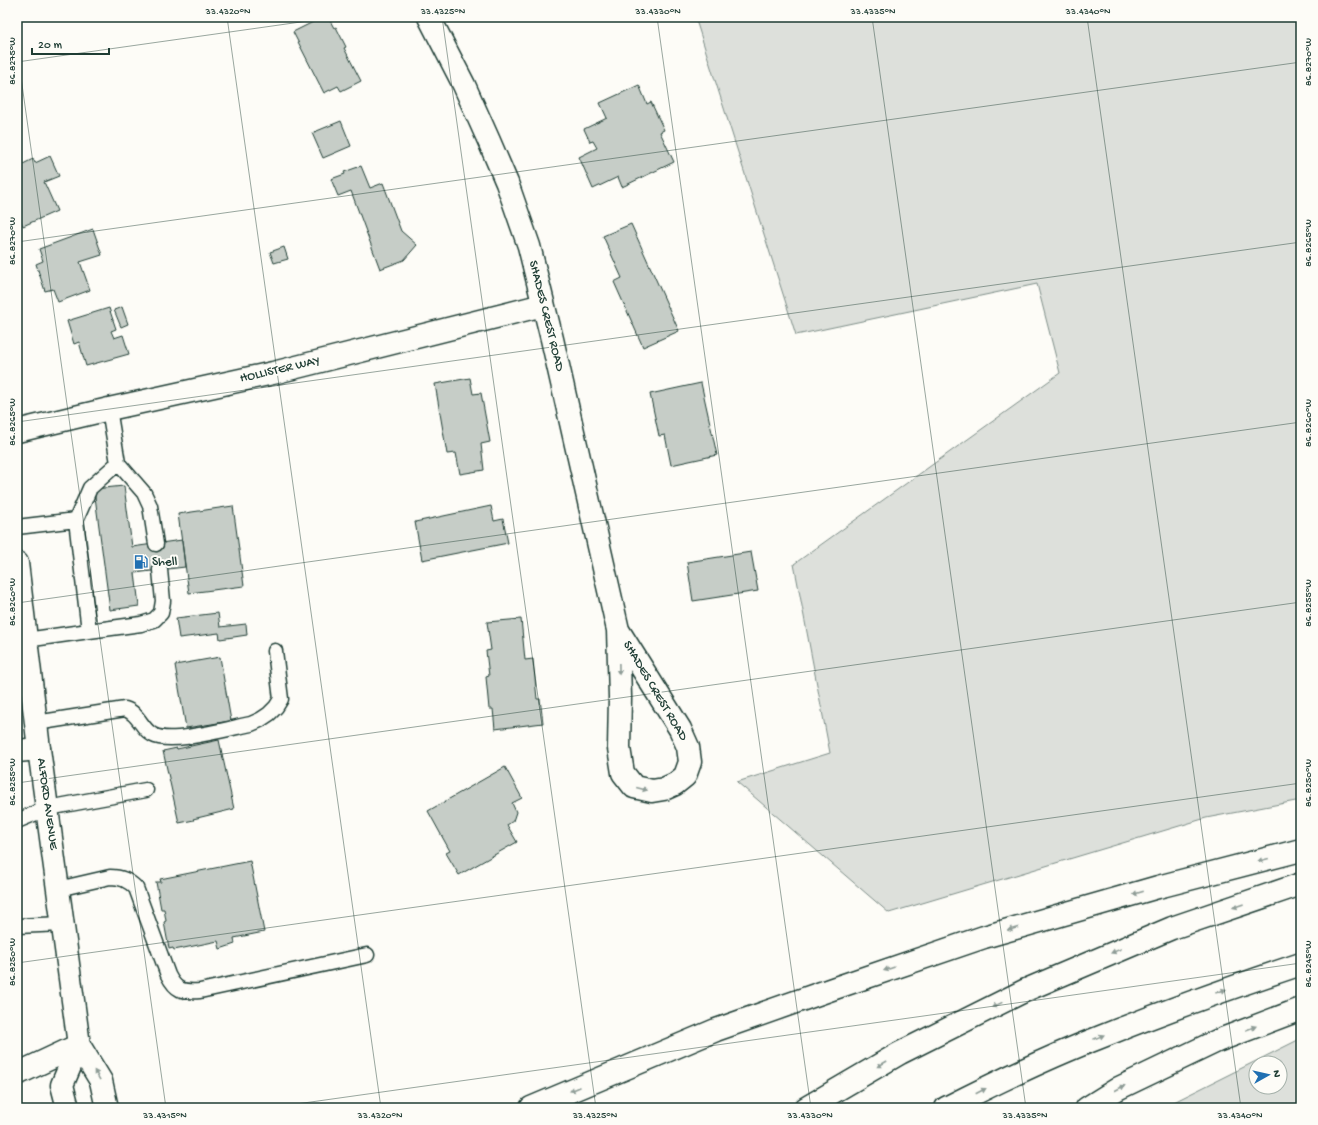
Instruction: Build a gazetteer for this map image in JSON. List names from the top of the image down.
{
  "streets": {
    "main road": ["SHADES CREST ROAD", "HOLLISTER WAY", "ALFORD AVENUE"]
  },
  "crossings": [
    ["SHADES CREST ROAD", "HOLLISTER WAY"]
  ],
  "places": {
    "fuel station": ["Shell"]
  },
  "scale_bar": "20 m",
  "north": "right",
  "coordinates": [
    "33.4320°N",
    "33.4325°N",
    "33.4330°N",
    "33.4335°N",
    "33.4340°N",
    "86.8275°W",
    "86.8270°W",
    "86.8265°W",
    "86.8260°W",
    "86.8255°W",
    "86.8250°W",
    "86.8245°W",
    "33.4315°N"
  ]
}
